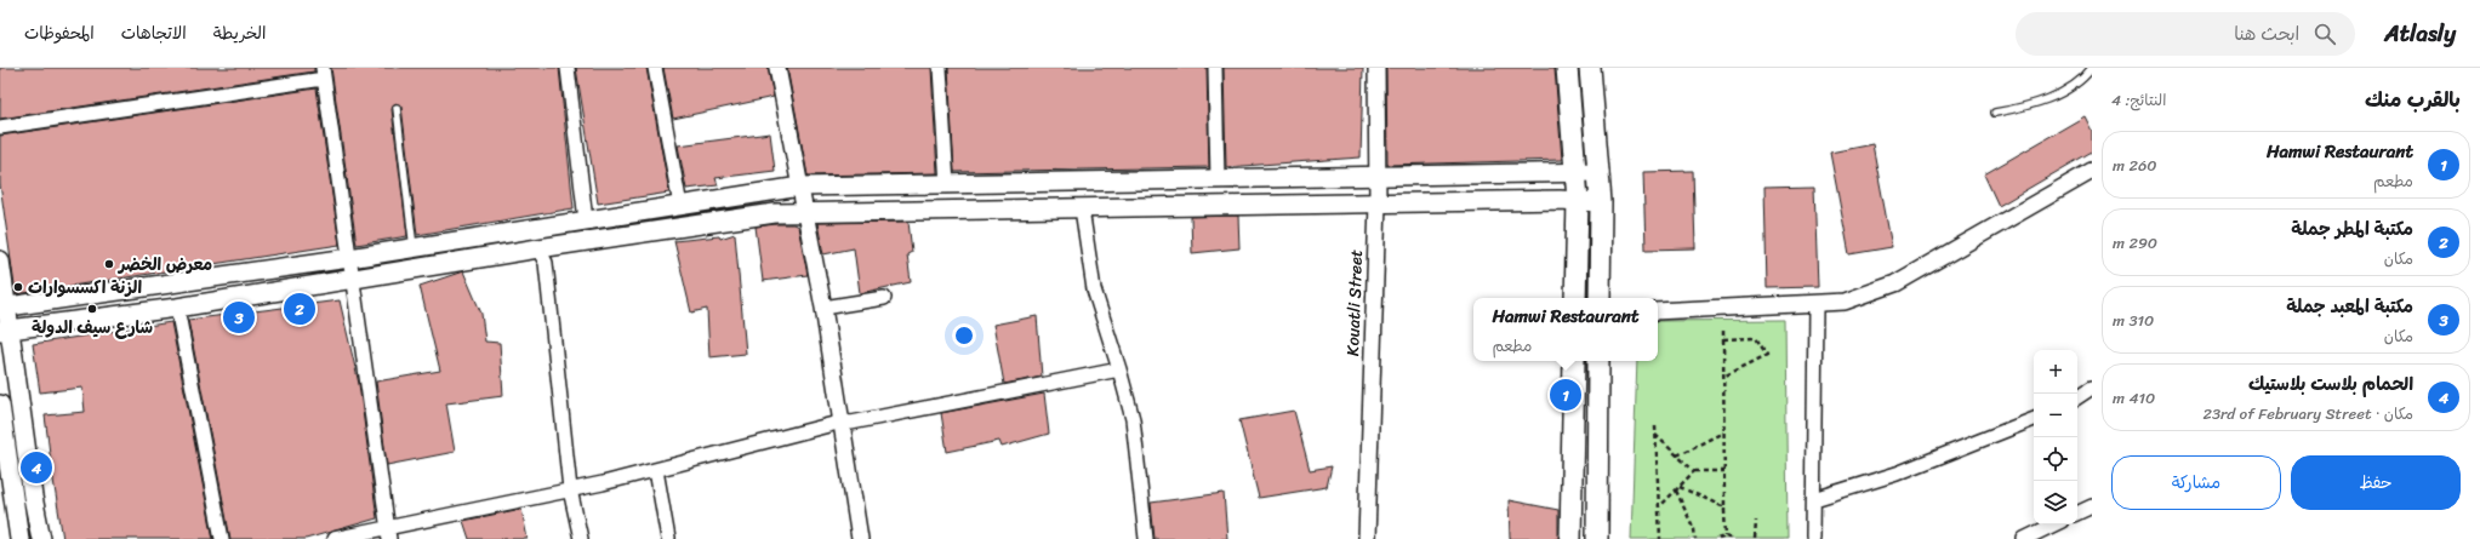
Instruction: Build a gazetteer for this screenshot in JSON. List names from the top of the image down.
{
  "streets": {
    "street": ["Kouatli Street"]
  },
  "places": ["معرض الخضر", "الزنة اكسسوارات", "شارع سيف الدولة"],
  "page": {
    "header": "Atlasly",
    "search": "ابحث هنا",
    "nav": ["الخريطة", "الاتجاهات", "المحفوظات"],
    "heading": ["بالقرب منك", "النتائج: 4"],
    "list": [
      {
        "mark": "1",
        "name": "Hamwi Restaurant",
        "note": "مطعم",
        "value": "260 m"
      },
      {
        "mark": "2",
        "name": "مكتبة المطر جملة",
        "note": "مكان",
        "value": "290 m"
      },
      {
        "mark": "3",
        "name": "مكتبة المعبد جملة",
        "note": "مكان",
        "value": "310 m"
      },
      {
        "mark": "4",
        "name": "الحمام بلاست بلاستيك",
        "note": "مكان · 23rd of February Street",
        "value": "410 m"
      }
    ],
    "pins": [
      "2",
      "3",
      "1",
      "4"
    ],
    "popup": ["Hamwi Restaurant", "مطعم"],
    "map_buttons": ["+", "−"],
    "buttons": ["حفظ", "مشاركة"]
  }
}
